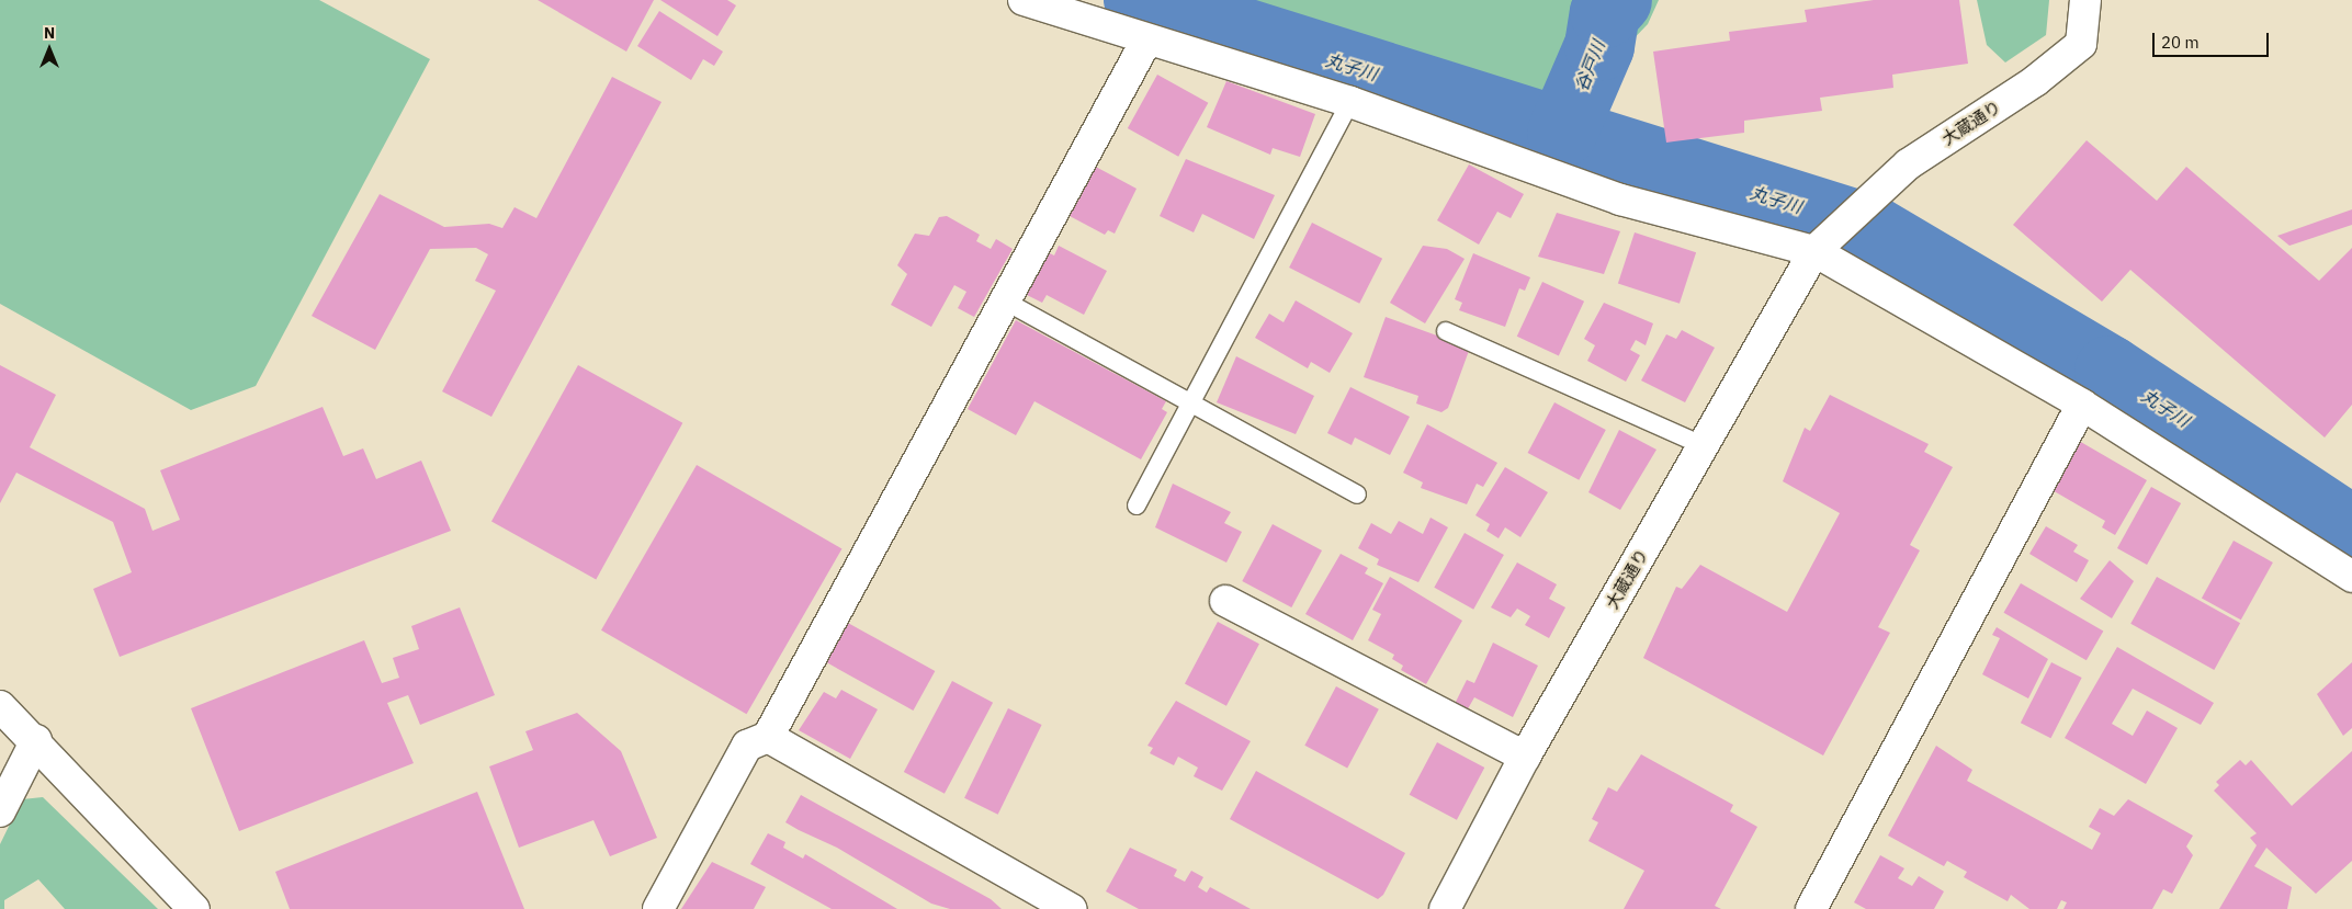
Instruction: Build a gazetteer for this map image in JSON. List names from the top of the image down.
{
  "streets": {
    "street": ["大蔵通り"]
  },
  "water": ["谷戸川", "丸子川"],
  "scale_bar": "20 m",
  "north": "top"
}
